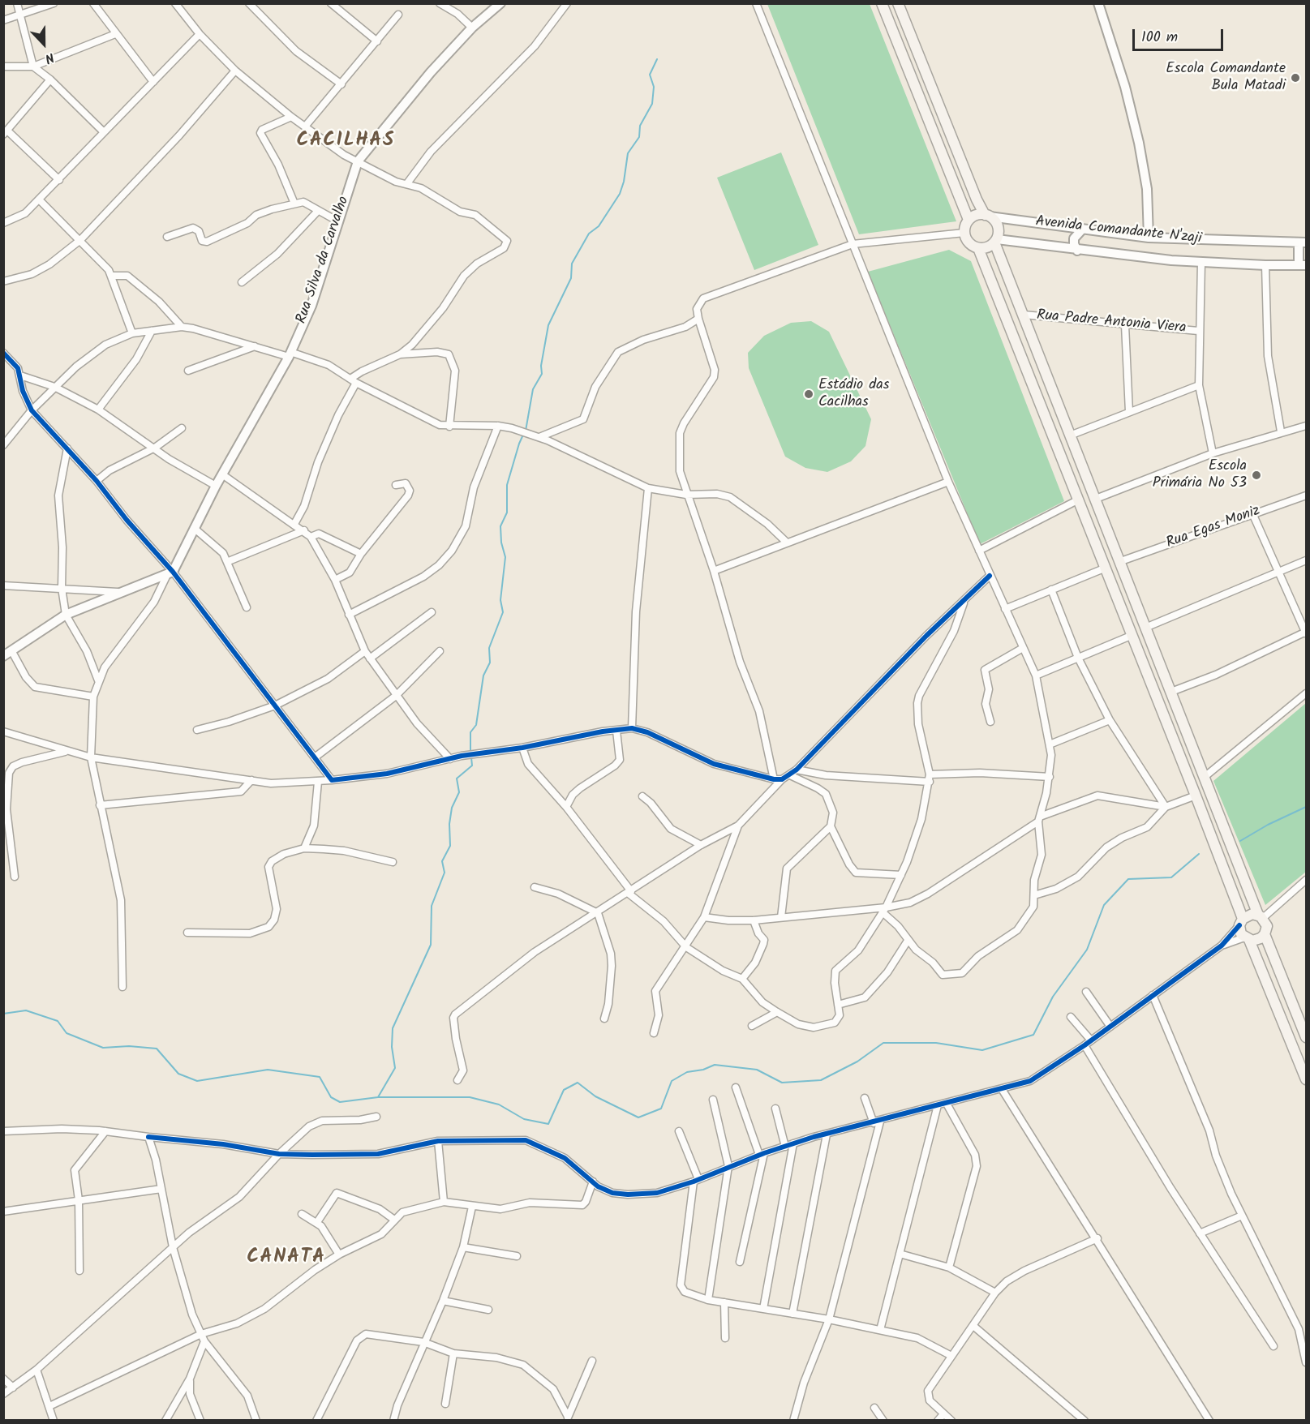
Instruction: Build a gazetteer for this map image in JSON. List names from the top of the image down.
{
  "streets": {
    "street": [
      "Avenida Comandante N'zaji",
      "Rua Silva da Carvalho",
      "Rua Padre Antonia Viera",
      "Rua Egas Moniz"
    ]
  },
  "districts": ["CACILHAS", "CANATA"],
  "places": ["Escola Comandante Bula Matadi", "Estádio das Cacilhas", "Escola Primária No 53"],
  "scale_bar": "100 m",
  "north": "bottom"
}
